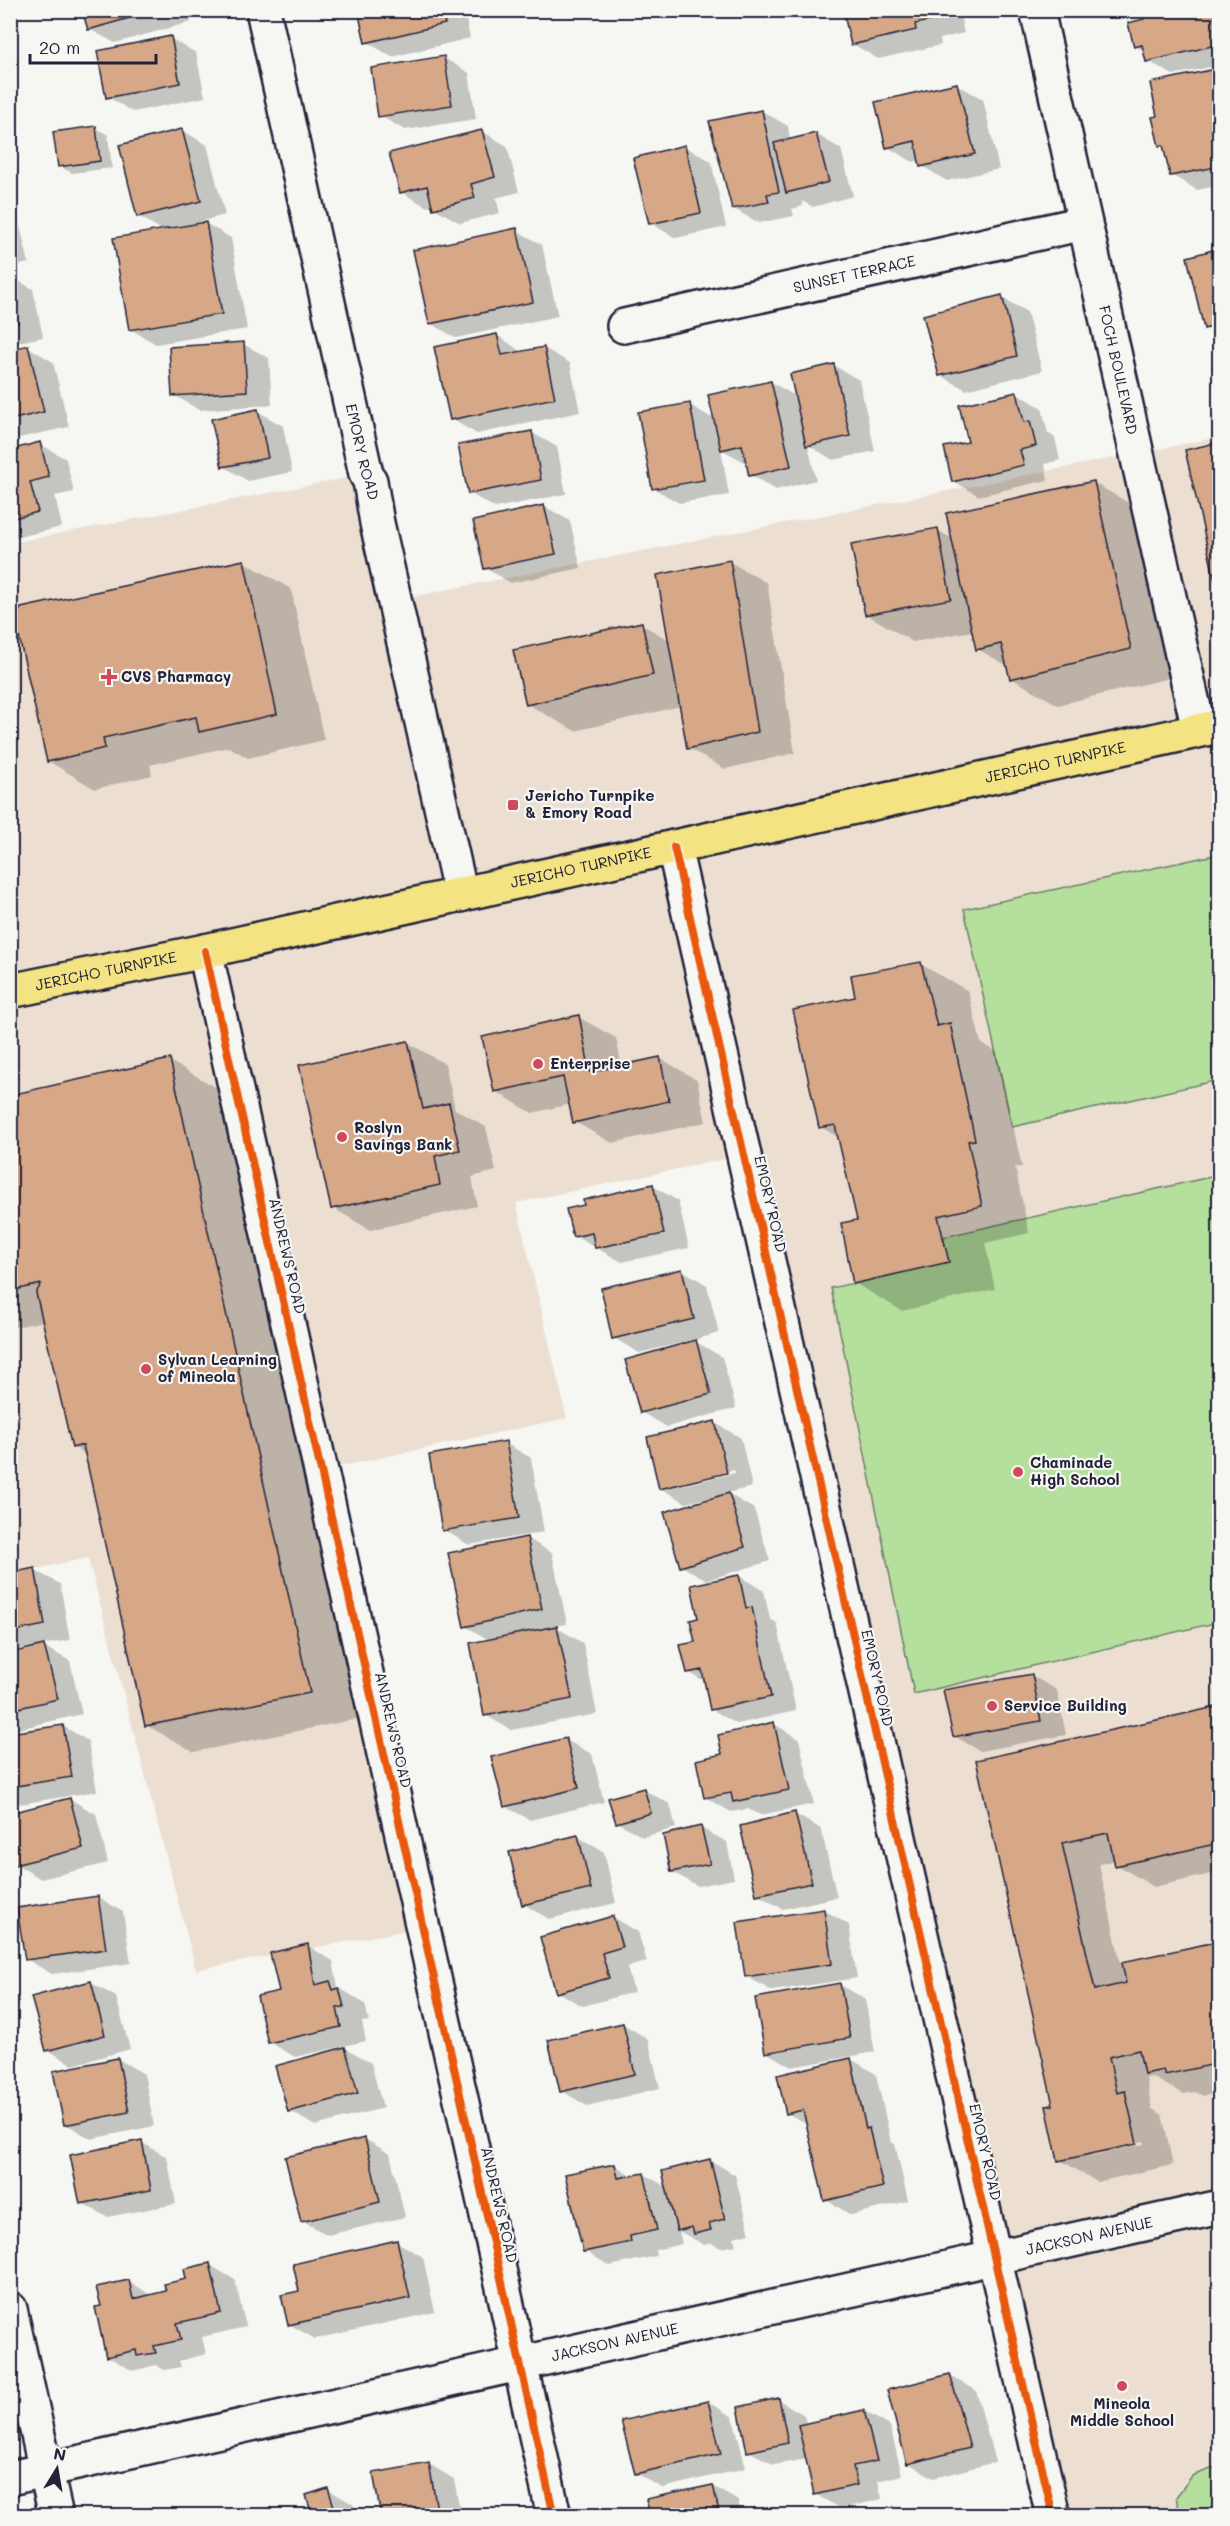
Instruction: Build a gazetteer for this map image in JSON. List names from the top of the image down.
{
  "streets": {
    "main road": ["JERICHO TURNPIKE"],
    "street": [
      "SUNSET TERRACE",
      "FOCH BOULEVARD",
      "EMORY ROAD",
      "ANDREWS ROAD",
      "JACKSON AVENUE"
    ]
  },
  "crossings": [
    ["SUNSET TERRACE", "FOCH BOULEVARD"],
    ["FOCH BOULEVARD", "JERICHO TURNPIKE"],
    ["EMORY ROAD", "JERICHO TURNPIKE"],
    ["EMORY ROAD", "JACKSON AVENUE"],
    ["JERICHO TURNPIKE", "ANDREWS ROAD"],
    ["ANDREWS ROAD", "JACKSON AVENUE"]
  ],
  "places": {
    "health": ["CVS Pharmacy"],
    "transit": ["Jericho Turnpike & Emory Road"],
    "other": [
      "Enterprise",
      "Roslyn Savings Bank",
      "Sylvan Learning of Mineola",
      "Chaminade High School",
      "Service Building",
      "Mineola Middle School"
    ]
  },
  "scale_bar": "20 m",
  "north": "top"
}
